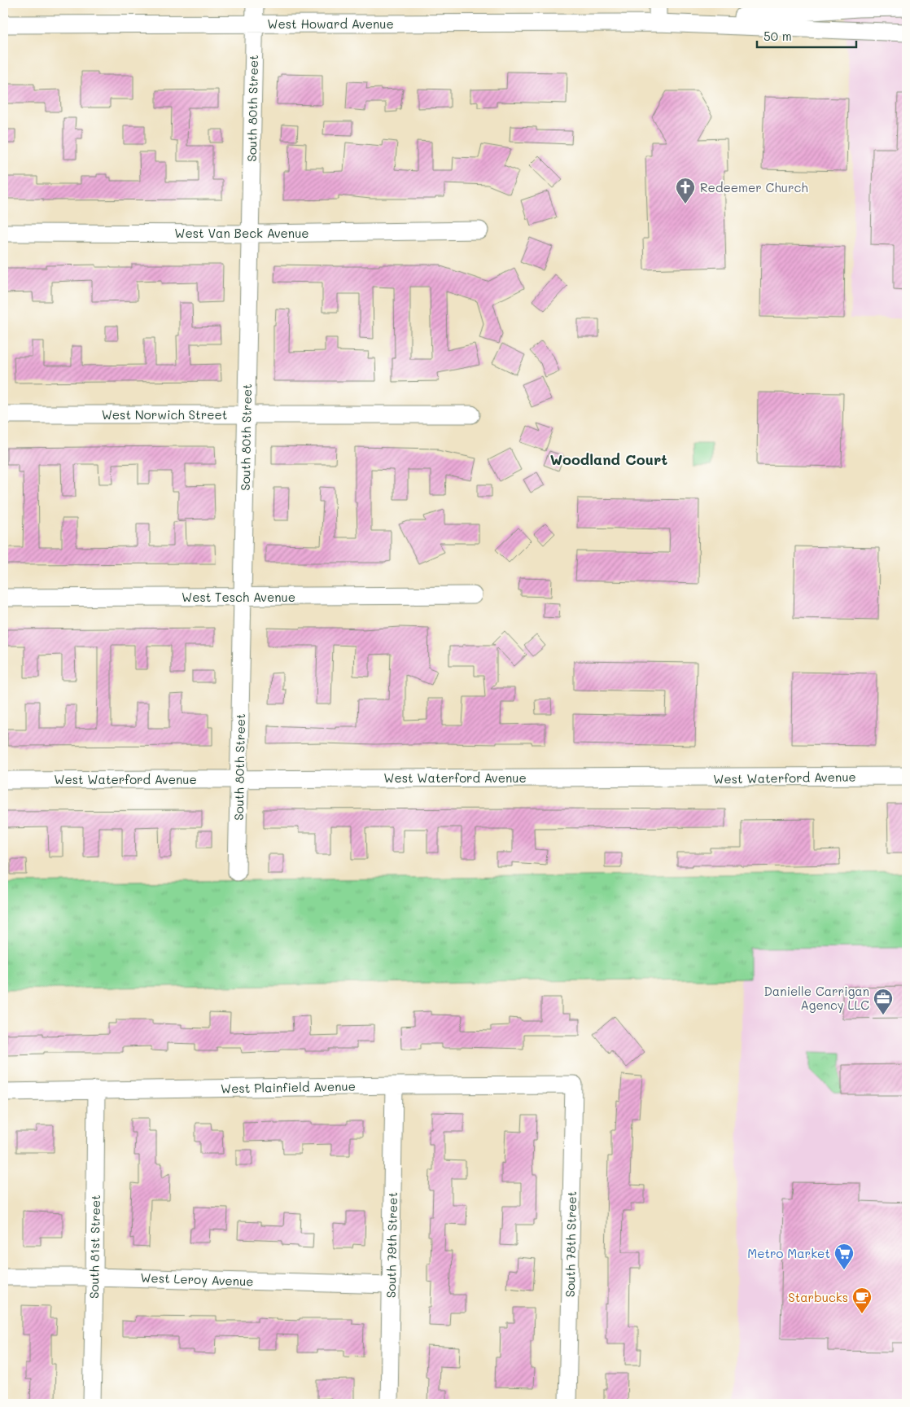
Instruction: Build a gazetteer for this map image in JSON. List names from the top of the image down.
{
  "streets": {
    "street": [
      "West Howard Avenue",
      "South 80th Street",
      "West Van Beck Avenue",
      "West Norwich Street",
      "West Tesch Avenue",
      "West Waterford Avenue",
      "West Plainfield Avenue",
      "South 78th Street",
      "South 79th Street",
      "South 81st Street",
      "West Leroy Avenue"
    ]
  },
  "crossings": [
    ["West Howard Avenue", "South 80th Street"],
    ["South 80th Street", "West Van Beck Avenue"],
    ["South 80th Street", "West Norwich Street"],
    ["South 80th Street", "West Tesch Avenue"],
    ["South 80th Street", "West Waterford Avenue"],
    ["West Plainfield Avenue", "South 78th Street"],
    ["West Plainfield Avenue", "South 79th Street"],
    ["West Plainfield Avenue", "South 81st Street"],
    ["South 79th Street", "West Leroy Avenue"],
    ["South 81st Street", "West Leroy Avenue"]
  ],
  "districts": ["Woodland Court"],
  "places": {
    "church": ["Redeemer Church"],
    "office": ["Danielle Carrigan Agency LLC"],
    "supermarket": ["Metro Market"],
    "cafe": ["Starbucks"]
  },
  "scale_bar": "50 m"
}
